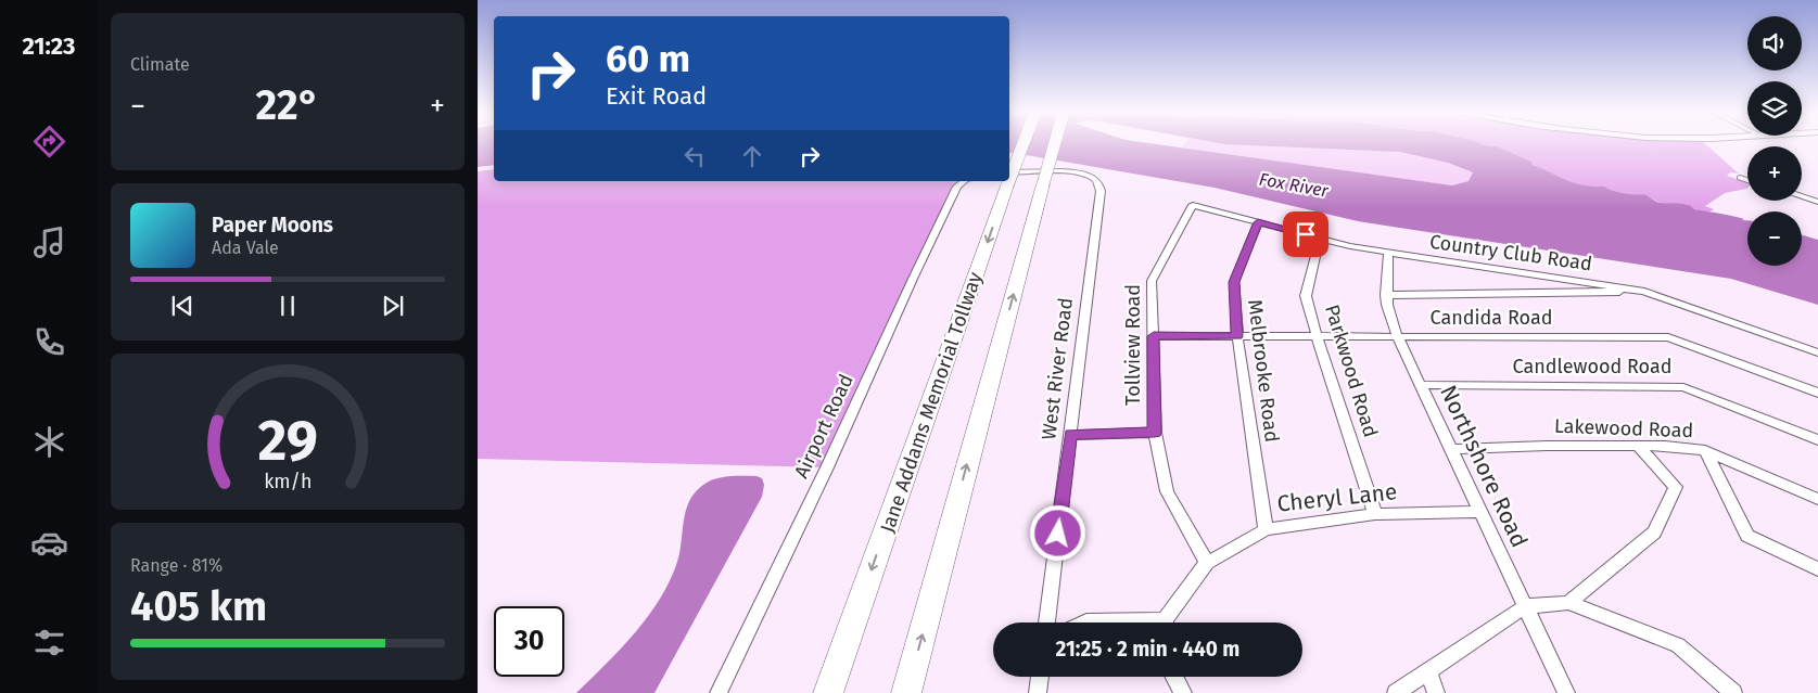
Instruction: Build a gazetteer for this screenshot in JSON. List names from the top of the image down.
{
  "streets": {
    "highway": ["Jane Addams Memorial Tollway"],
    "street": [
      "Country Club Road",
      "Candida Road",
      "Tollview Road",
      "Candlewood Road",
      "West River Road",
      "Melbrooke Road",
      "Parkwood Road",
      "Airport Road",
      "Lakewood Road",
      "Northshore Road",
      "Cheryl Lane"
    ]
  },
  "crossings": [
    ["Country Club Road", "Tollview Road"],
    ["Country Club Road", "Melbrooke Road"],
    ["Country Club Road", "Parkwood Road"],
    ["Country Club Road", "Northshore Road"],
    ["Candida Road", "Tollview Road"],
    ["Candida Road", "Melbrooke Road"],
    ["Candida Road", "Parkwood Road"],
    ["Candida Road", "Northshore Road"],
    ["Tollview Road", "Cheryl Lane"],
    ["Candlewood Road", "Northshore Road"],
    ["Melbrooke Road", "Cheryl Lane"],
    ["Parkwood Road", "Cheryl Lane"],
    ["Lakewood Road", "Northshore Road"],
    ["Northshore Road", "Cheryl Lane"]
  ],
  "water": ["Fox River"],
  "page": {
    "tabs": "21:23",
    "tile": [
      "Climate",
      ["Range · 81%", "405 km"]
    ],
    "map_buttons": ["+", "−"],
    "turn": ["60 m", "Exit Road"],
    "heat": ["−", "22°", "+"],
    "song": ["Paper Moons", "Ada Vale"],
    "limit": "30",
    "trip": "21:25 · 2 min · 440 m",
    "gauge": ["29", "km/h"]
  }
}
